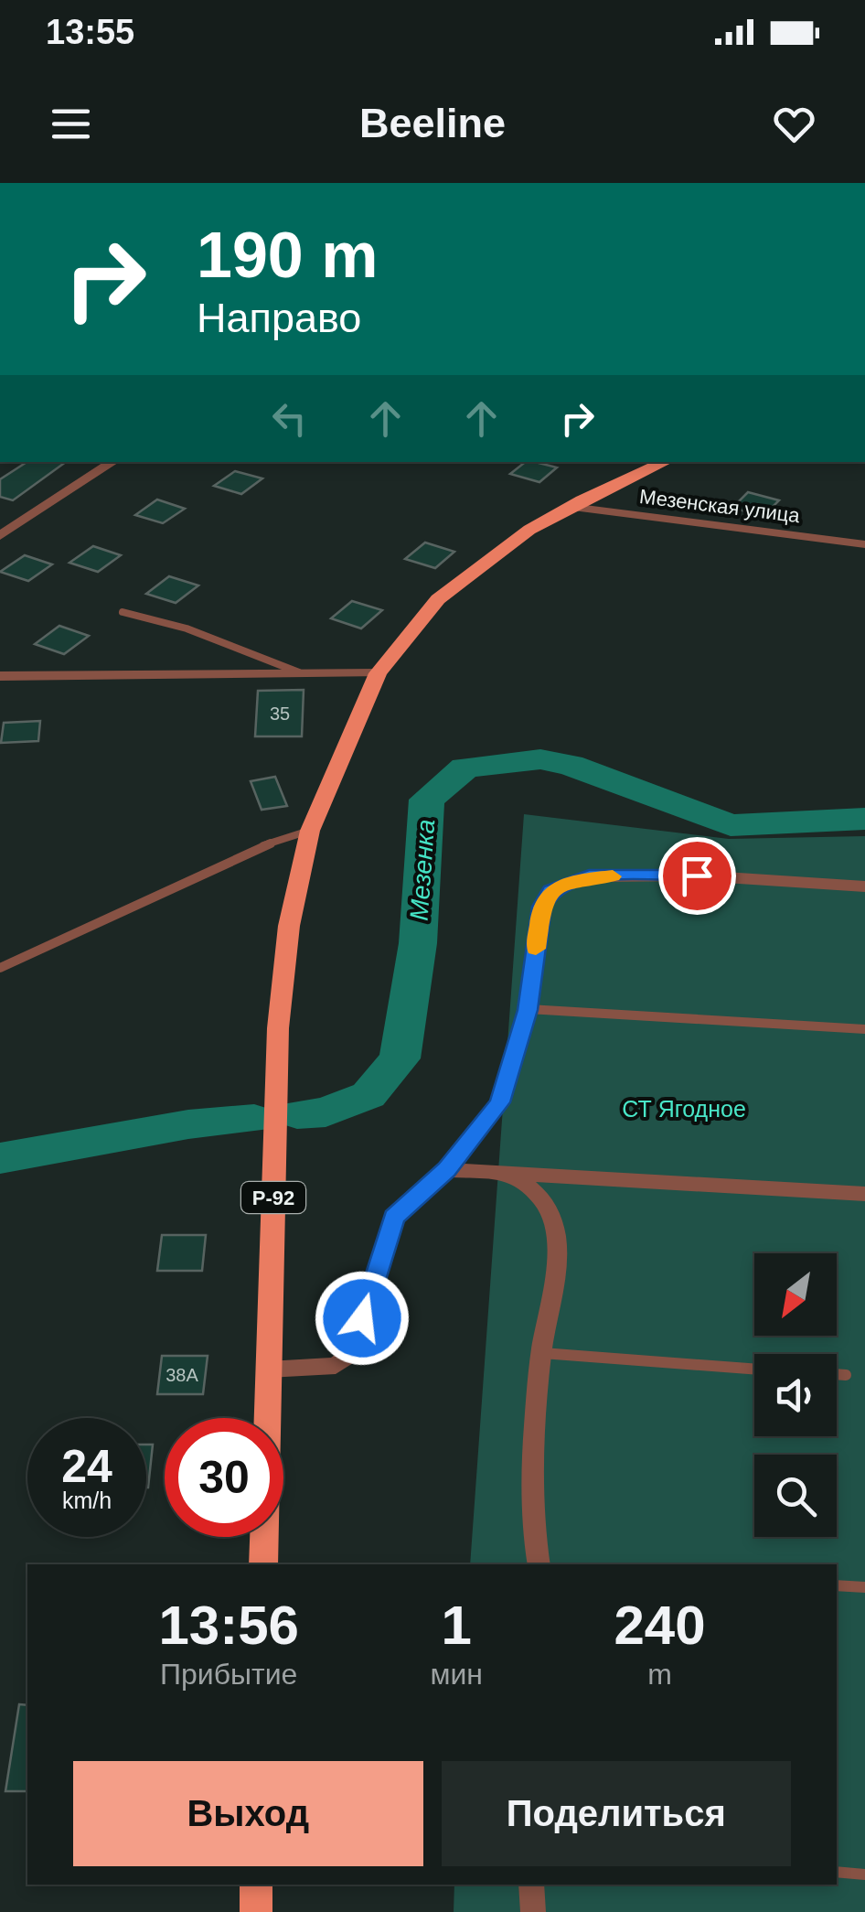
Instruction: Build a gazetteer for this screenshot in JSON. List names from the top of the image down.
{
  "streets": {
    "main road": ["Р-92"],
    "street": ["Мезенская улица"]
  },
  "crossings": [
    ["Мезенская улица", "Р-92"]
  ],
  "water": ["Мезенка"],
  "parks": ["СТ Ягодное"],
  "house_numbers": ["35", "38А"],
  "north": "bottom left",
  "page": {
    "status": "13:55",
    "header": "Beeline",
    "turn": ["190 m", "Направо"],
    "speed": "24 km/h",
    "limit": "30",
    "eta": [
      "13:56",
      "Прибытие",
      "1",
      "мин",
      "240",
      "m"
    ],
    "buttons": ["Выход", "Поделиться"]
  }
}
